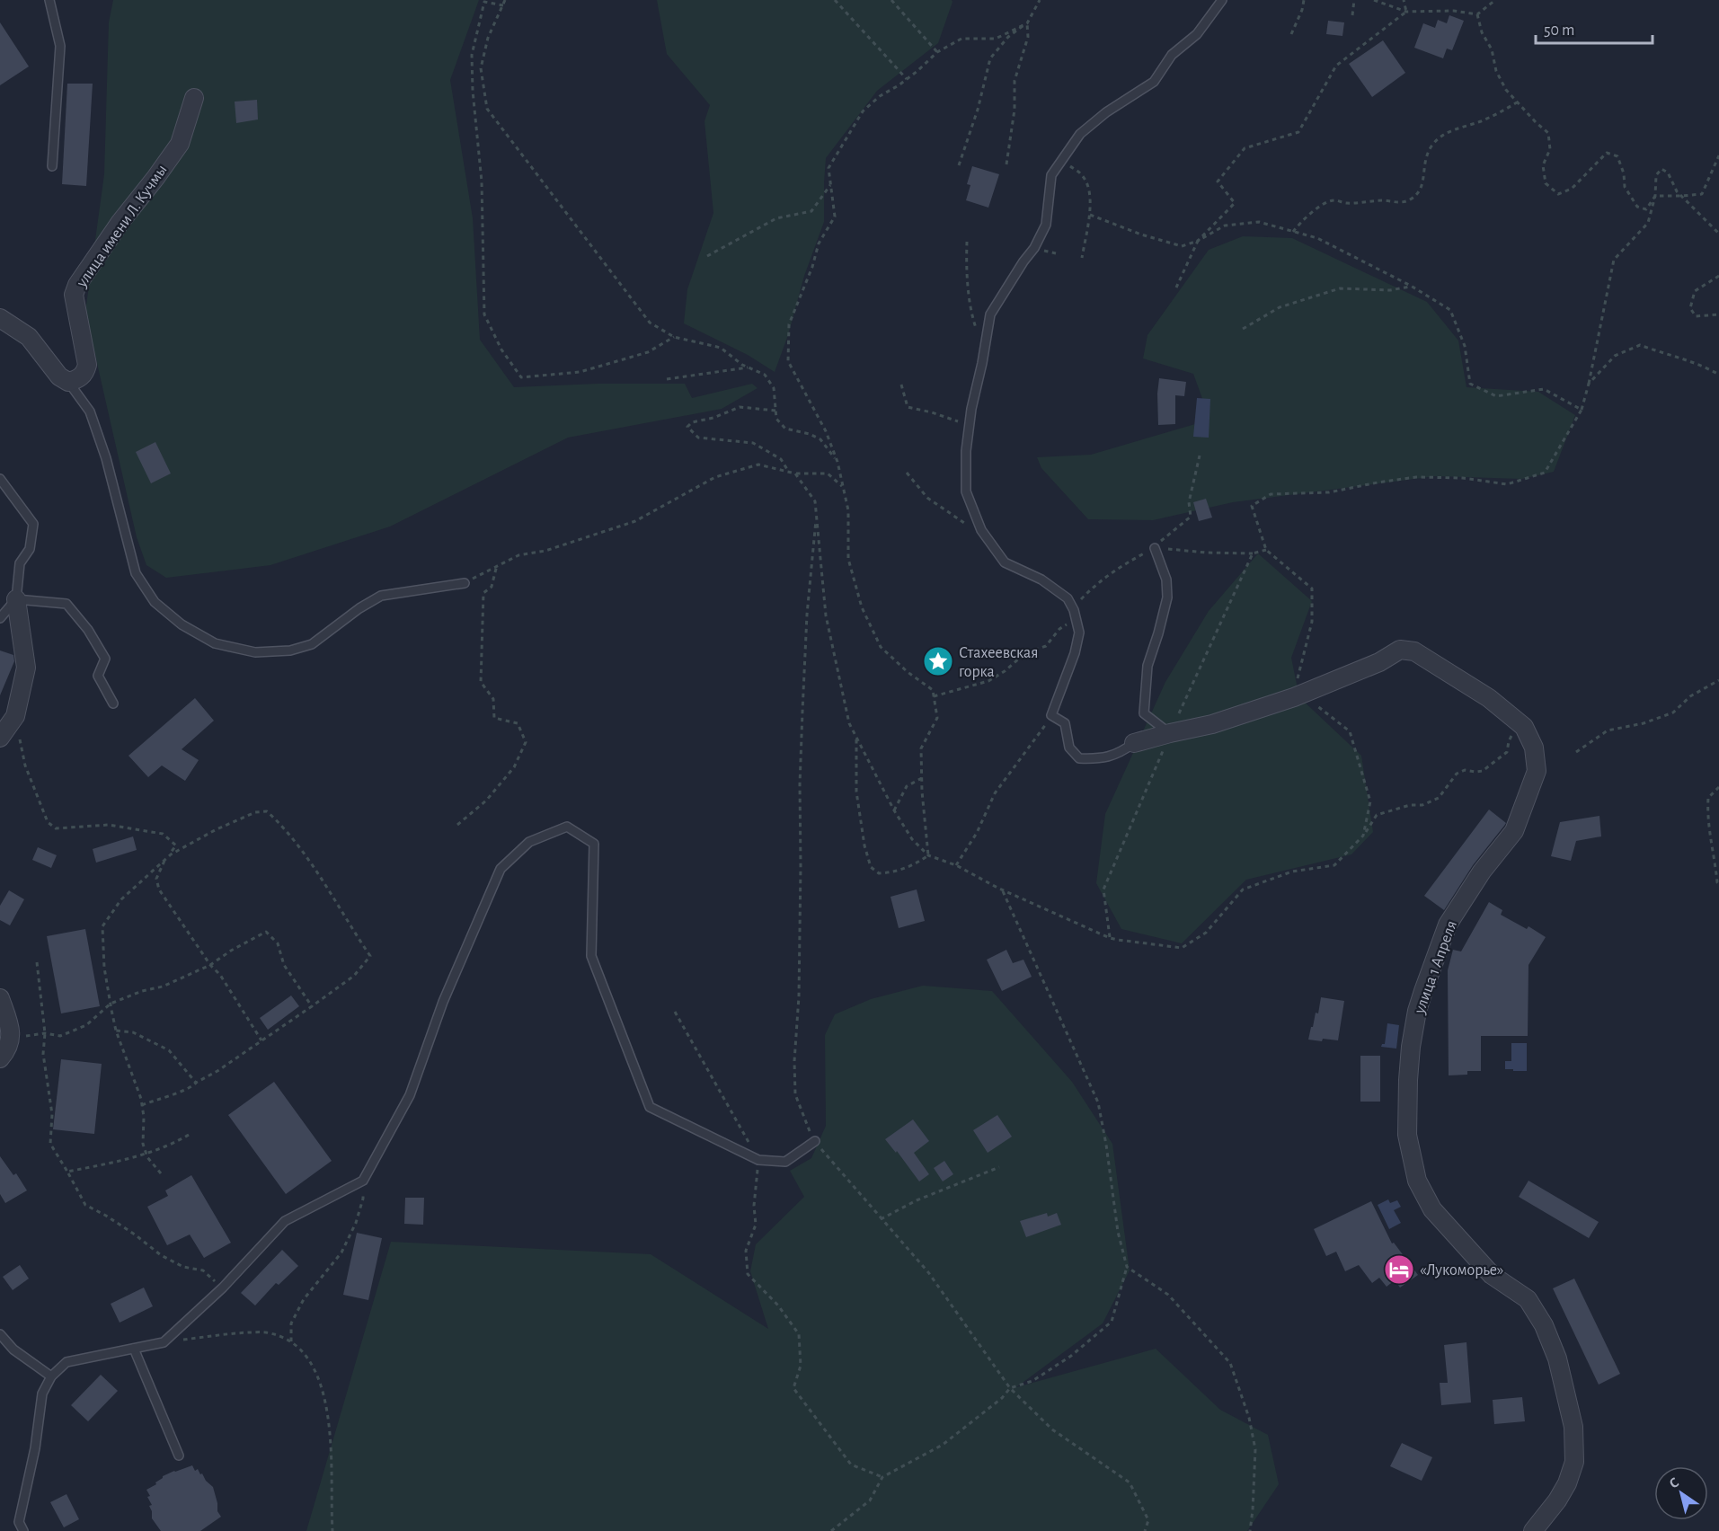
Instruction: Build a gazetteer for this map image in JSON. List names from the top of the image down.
{
  "streets": {
    "street": ["улица имени Л. Кучмы", "улица 1 Апреля"]
  },
  "places": {
    "place": ["Стахеевская горка"],
    "hotel": ["«Лукоморье»"]
  },
  "scale_bar": "50 m",
  "north": "top left"
}
